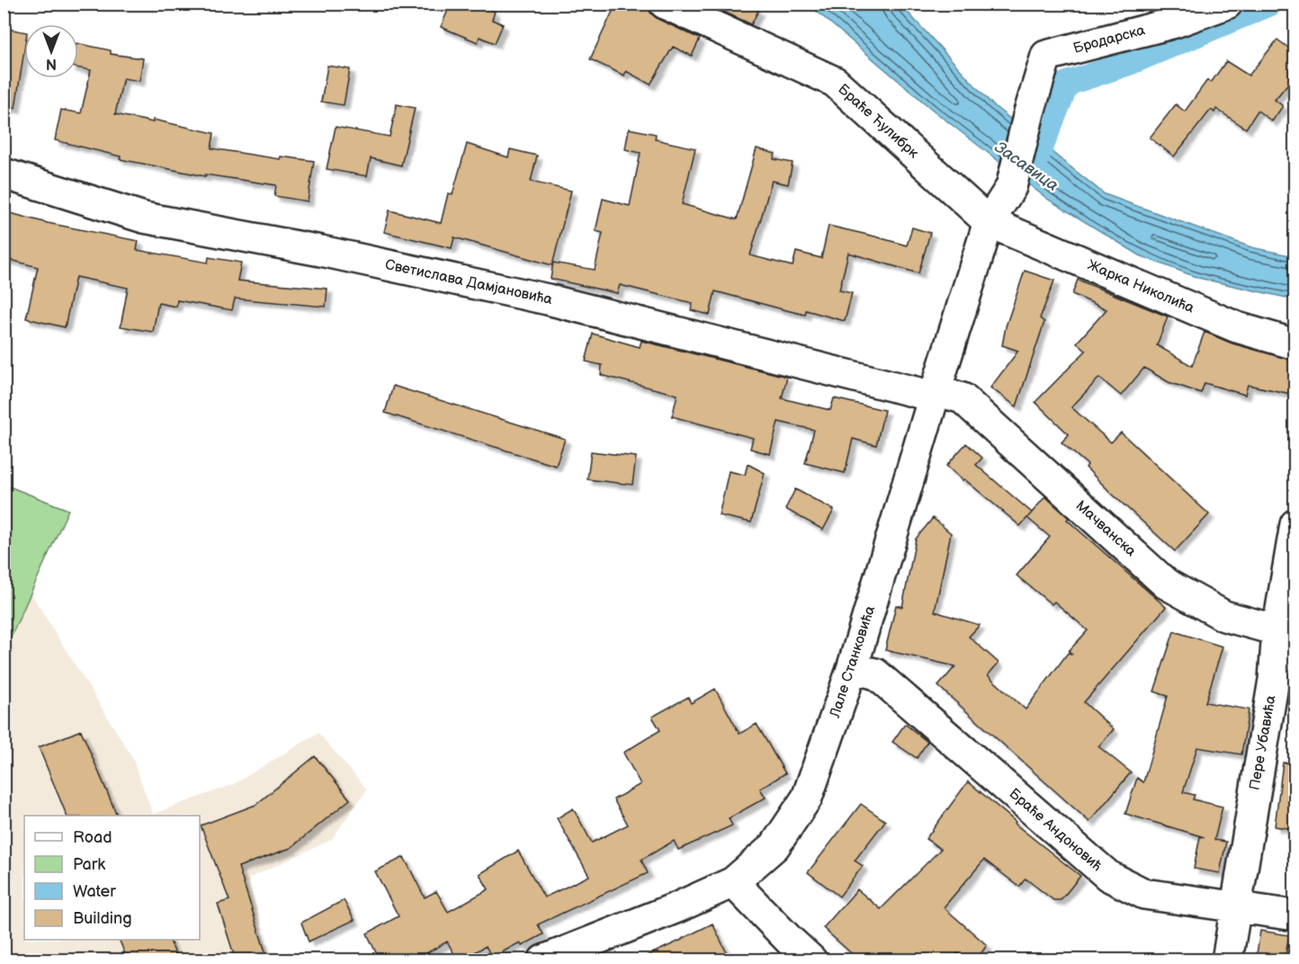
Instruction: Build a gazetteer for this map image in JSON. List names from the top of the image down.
{
  "streets": {
    "street": [
      "Бродарска",
      "Браће Ћулибрк",
      "Светислава Дамјановића",
      "Жарка Николића",
      "Мачванска",
      "Лале Станковића",
      "Пере Убавића",
      "Браће Андоновић"
    ]
  },
  "crossings": [
    ["Бродарска", "Лале Станковића"],
    ["Браће Ћулибрк", "Жарка Николића"],
    ["Браће Ћулибрк", "Лале Станковића"],
    ["Светислава Дамјановића", "Мачванска"],
    ["Светислава Дамјановића", "Лале Станковића"],
    ["Жарка Николића", "Лале Станковића"],
    ["Мачванска", "Лале Станковића"],
    ["Мачванска", "Пере Убавића"],
    ["Лале Станковића", "Браће Андоновић"],
    ["Пере Убавића", "Браће Андоновић"]
  ],
  "water": ["Засавица"],
  "legend": [
    "Road",
    "Park",
    "Water",
    "Building"
  ],
  "north": "bottom"
}
